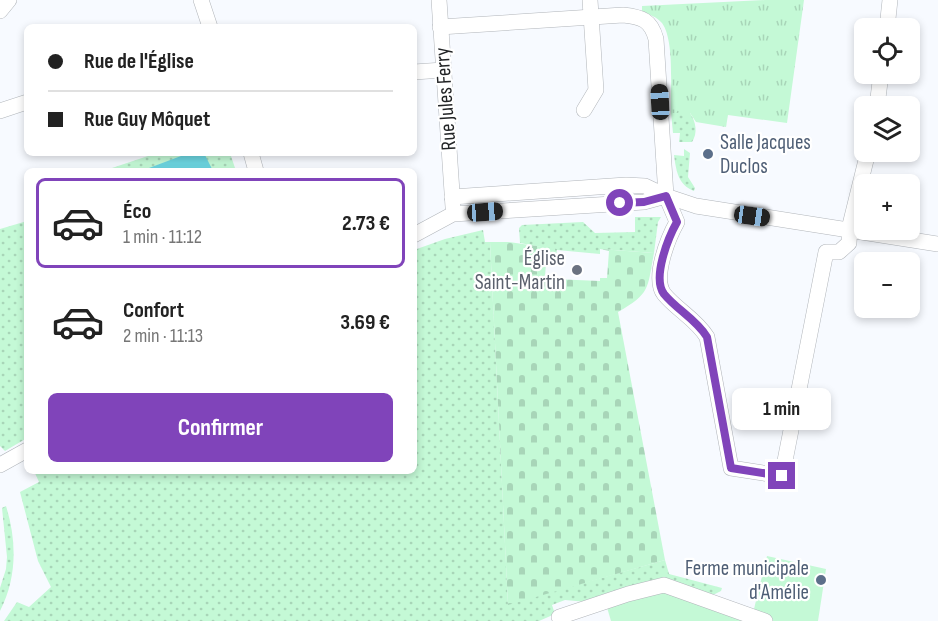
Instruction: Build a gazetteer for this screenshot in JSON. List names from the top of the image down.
{
  "streets": {
    "street": ["Rue Jules Ferry"]
  },
  "places": ["Salle Jacques Duclos", "Église Saint-Martin", "Ferme municipale d'Amélie"],
  "page": {
    "map_buttons": ["+", "−"],
    "banner": ["Rue de l'Église", "Rue Guy Môquet"],
    "list": [
      {
        "name": "Éco",
        "note": "1 min · 11:12",
        "value": "2.73 €"
      },
      {
        "name": "Confort",
        "note": "2 min · 11:13",
        "value": "3.69 €"
      }
    ],
    "buttons": "Confirmer",
    "bubble": "1 min"
  }
}
